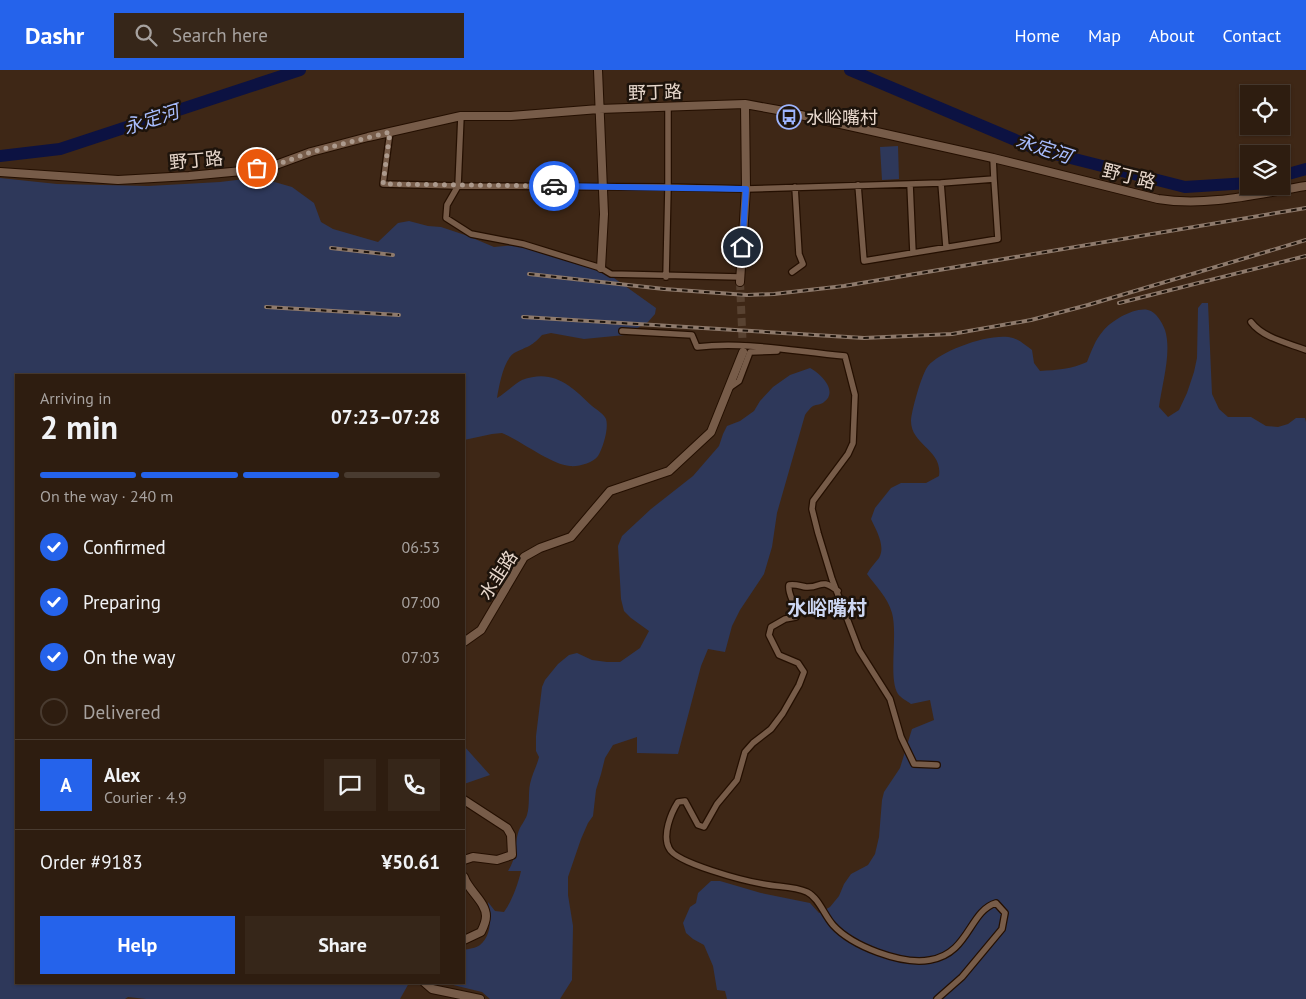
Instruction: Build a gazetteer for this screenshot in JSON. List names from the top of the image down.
{
  "streets": {
    "main road": ["野丁路", "水韭路"]
  },
  "districts": ["水峪嘴村"],
  "water": ["永定河"],
  "places": {
    "bus stop": ["水峪嘴村"]
  },
  "page": {
    "header": "Dashr",
    "search": "Search here",
    "nav": [
      "Home",
      "Map",
      "About",
      "Contact"
    ],
    "heading": ["2 min", "Arriving in", "07:23–07:28"],
    "panel": [
      "Alex",
      "Courier · 4.9",
      "Order #9183",
      "¥50.61"
    ],
    "bar": "On the way · 240 m",
    "list": [
      ["Confirmed", "06:53"],
      ["Preparing", "07:00"],
      ["On the way", "07:03"],
      "Delivered"
    ],
    "round": "A",
    "buttons": ["Help", "Share"]
  }
}
